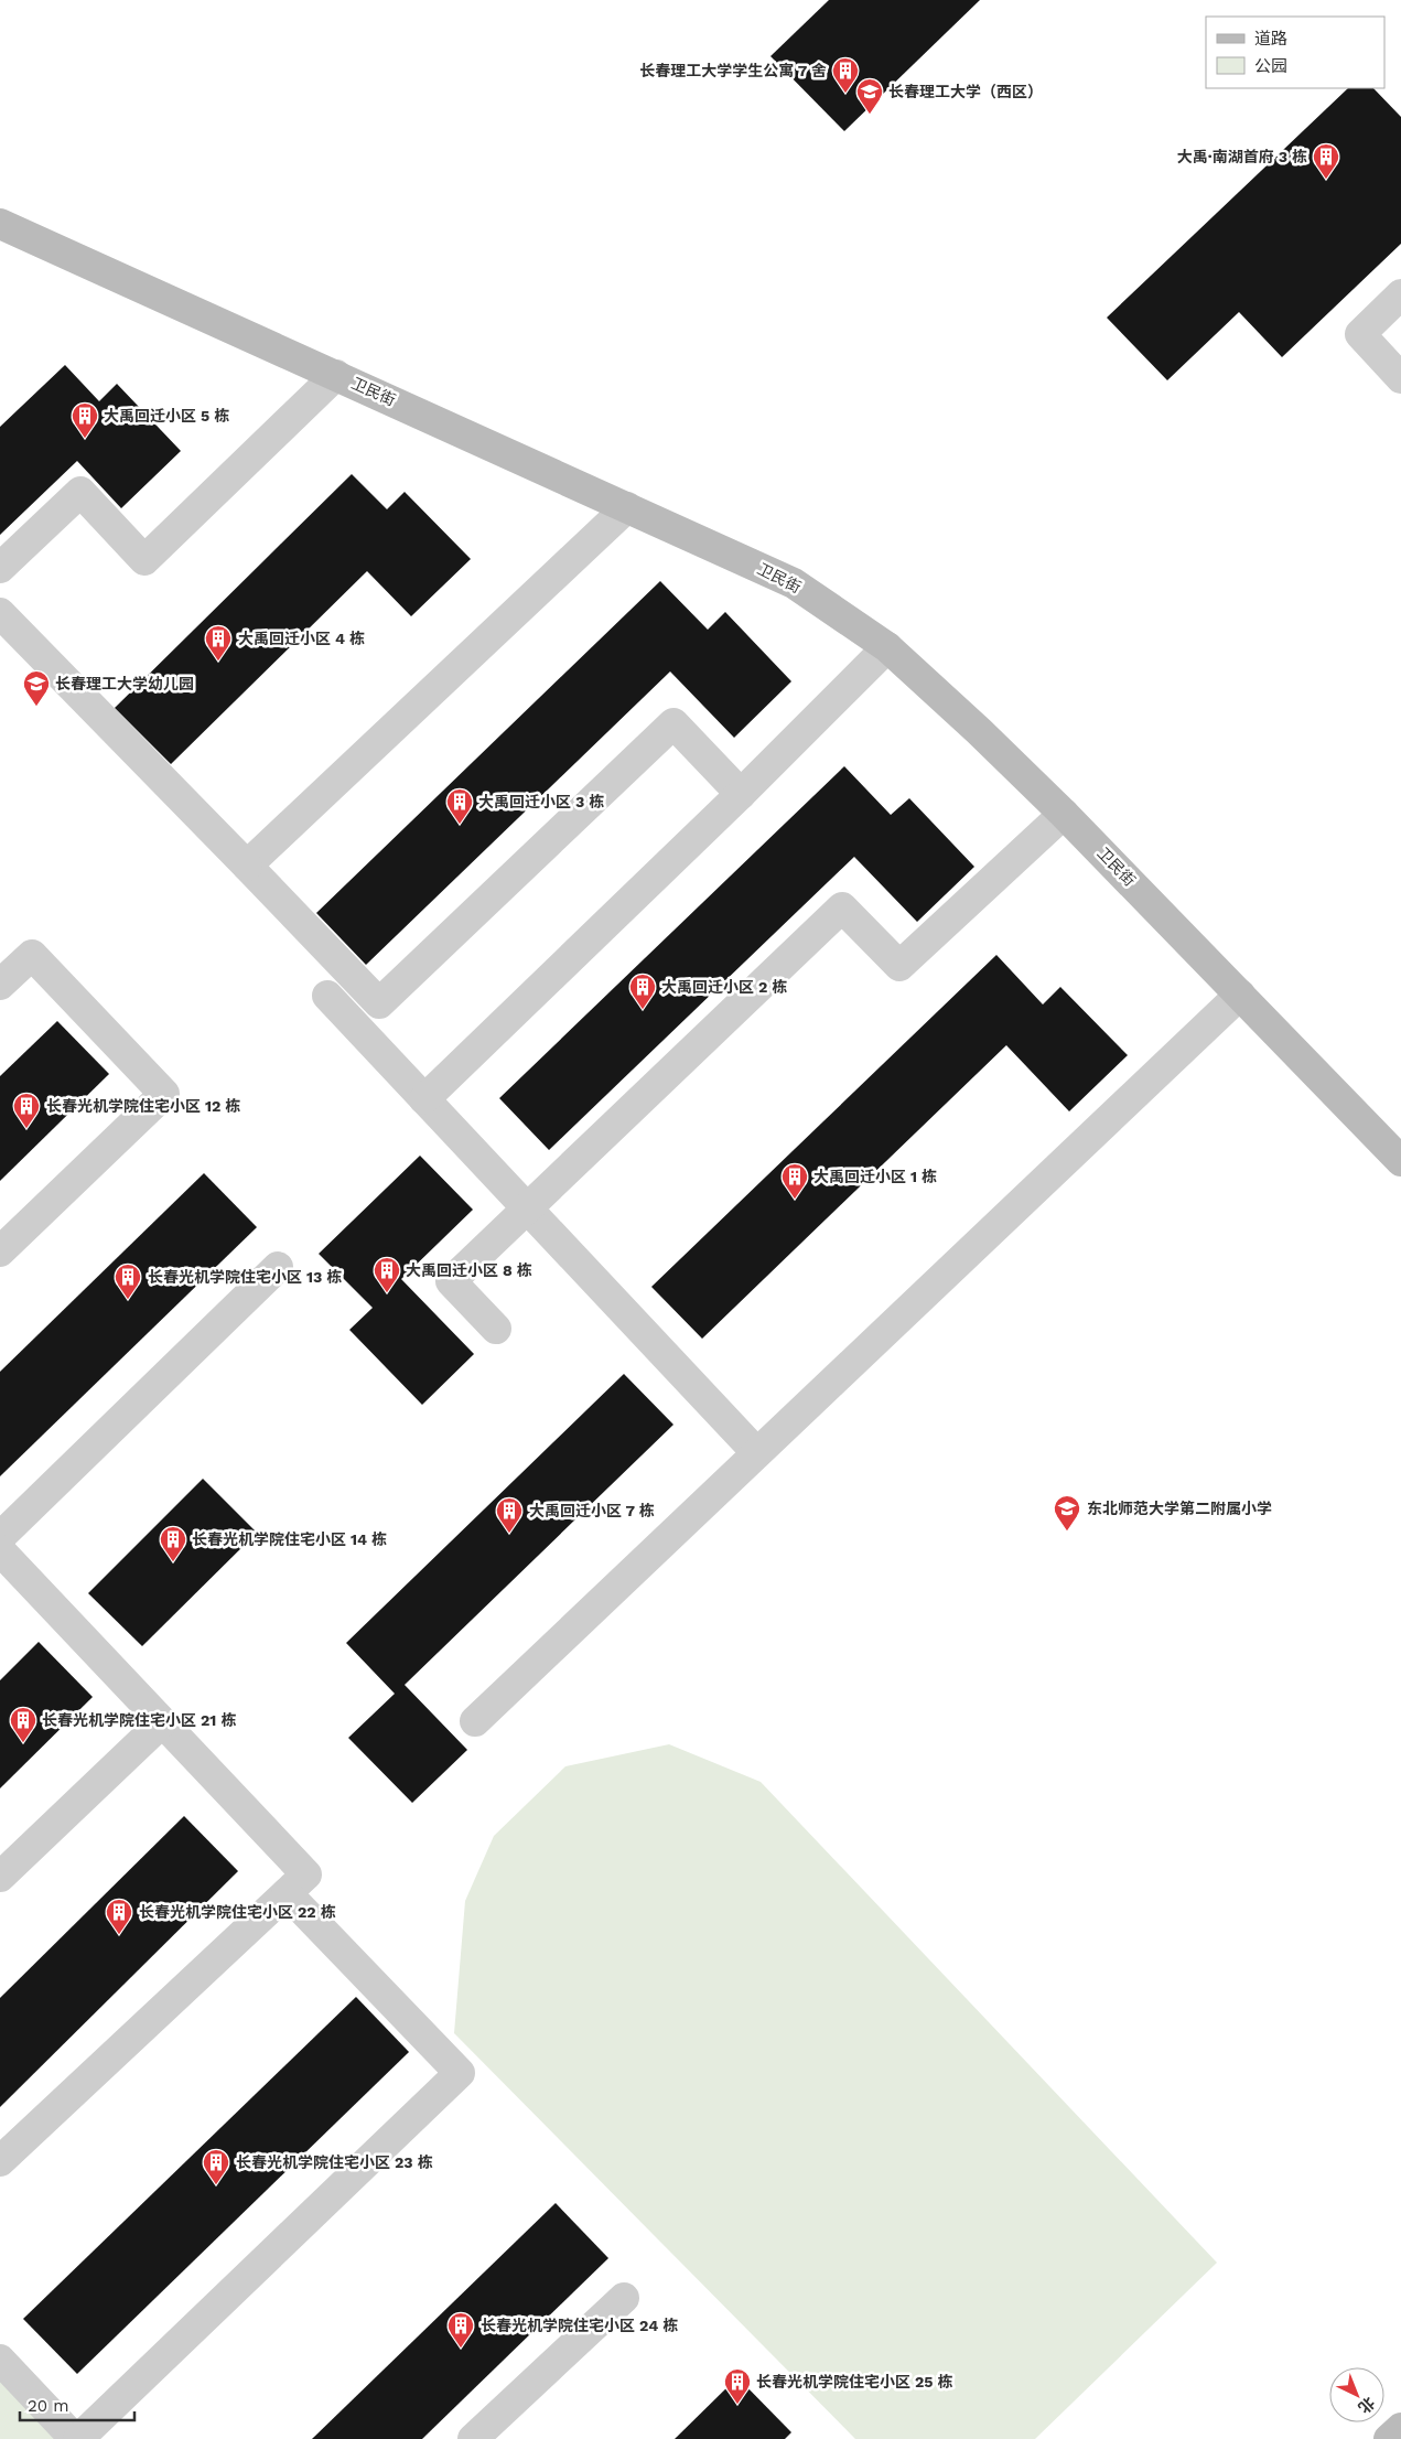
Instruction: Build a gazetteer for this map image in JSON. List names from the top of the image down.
{
  "streets": {
    "street": ["卫民街"]
  },
  "places": {
    "building": [
      "长春理工大学学生公寓 7 舍",
      "大禹·南湖首府 3 栋",
      "大禹回迁小区 5 栋",
      "大禹回迁小区 4 栋",
      "大禹回迁小区 3 栋",
      "大禹回迁小区 2 栋",
      "长春光机学院住宅小区 12 栋",
      "大禹回迁小区 1 栋",
      "大禹回迁小区 8 栋",
      "长春光机学院住宅小区 13 栋",
      "大禹回迁小区 7 栋",
      "长春光机学院住宅小区 14 栋",
      "长春光机学院住宅小区 21 栋",
      "长春光机学院住宅小区 22 栋",
      "长春光机学院住宅小区 23 栋",
      "长春光机学院住宅小区 24 栋",
      "长春光机学院住宅小区 25 栋"
    ],
    "school or university": ["长春理工大学（西区）", "长春理工大学幼儿园", "东北师范大学第二附属小学"]
  },
  "legend": ["道路", "公园"],
  "scale_bar": "20 m",
  "north": "bottom right"
}
